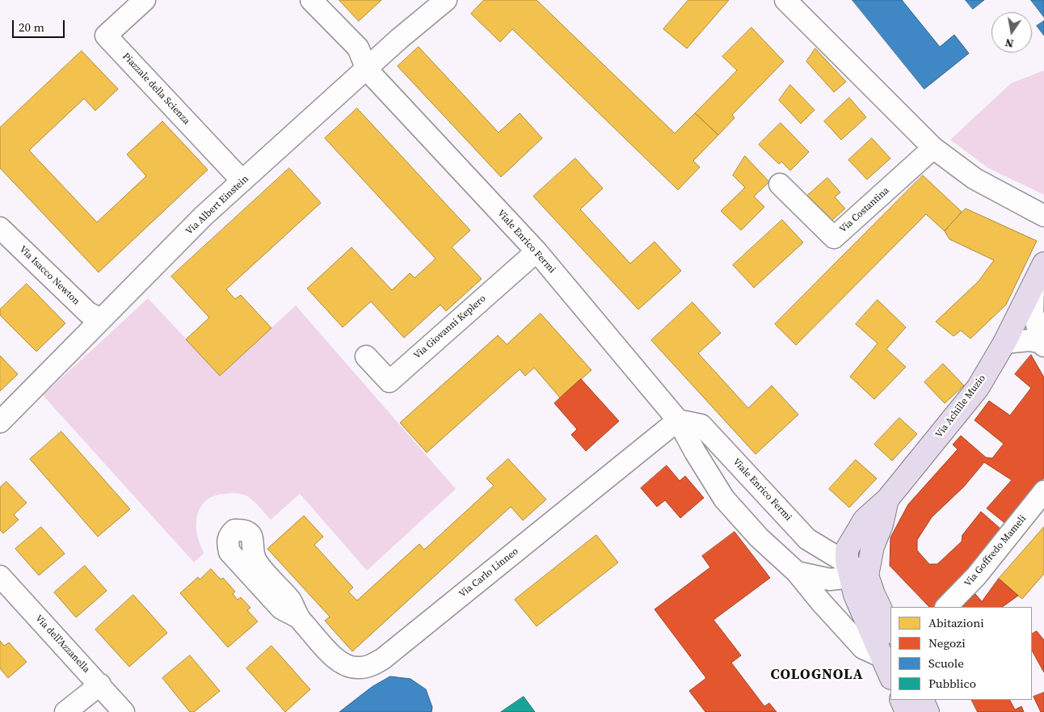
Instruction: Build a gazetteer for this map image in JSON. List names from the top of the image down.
{
  "streets": {
    "main road": ["Via Achille Muzio"],
    "street": [
      "Piazzale della Scienza",
      "Via Albert Einstein",
      "Via Costantina",
      "Viale Enrico Fermi",
      "Via Isacco Newton",
      "Via Giovanni Keplero",
      "Via Goffredo Mameli",
      "Via Carlo Linneo",
      "Via dell'Azzanella"
    ]
  },
  "crossings": [
    ["Piazzale della Scienza", "Via Albert Einstein"],
    ["Via Albert Einstein", "Viale Enrico Fermi"],
    ["Via Albert Einstein", "Via Isacco Newton"],
    ["Viale Enrico Fermi", "Via Giovanni Keplero"],
    ["Viale Enrico Fermi", "Via Achille Muzio"],
    ["Viale Enrico Fermi", "Via Carlo Linneo"]
  ],
  "districts": ["COLOGNOLA"],
  "legend": [
    "Abitazioni",
    "Negozi",
    "Scuole",
    "Pubblico"
  ],
  "scale_bar": "20 m",
  "north": "bottom"
}
